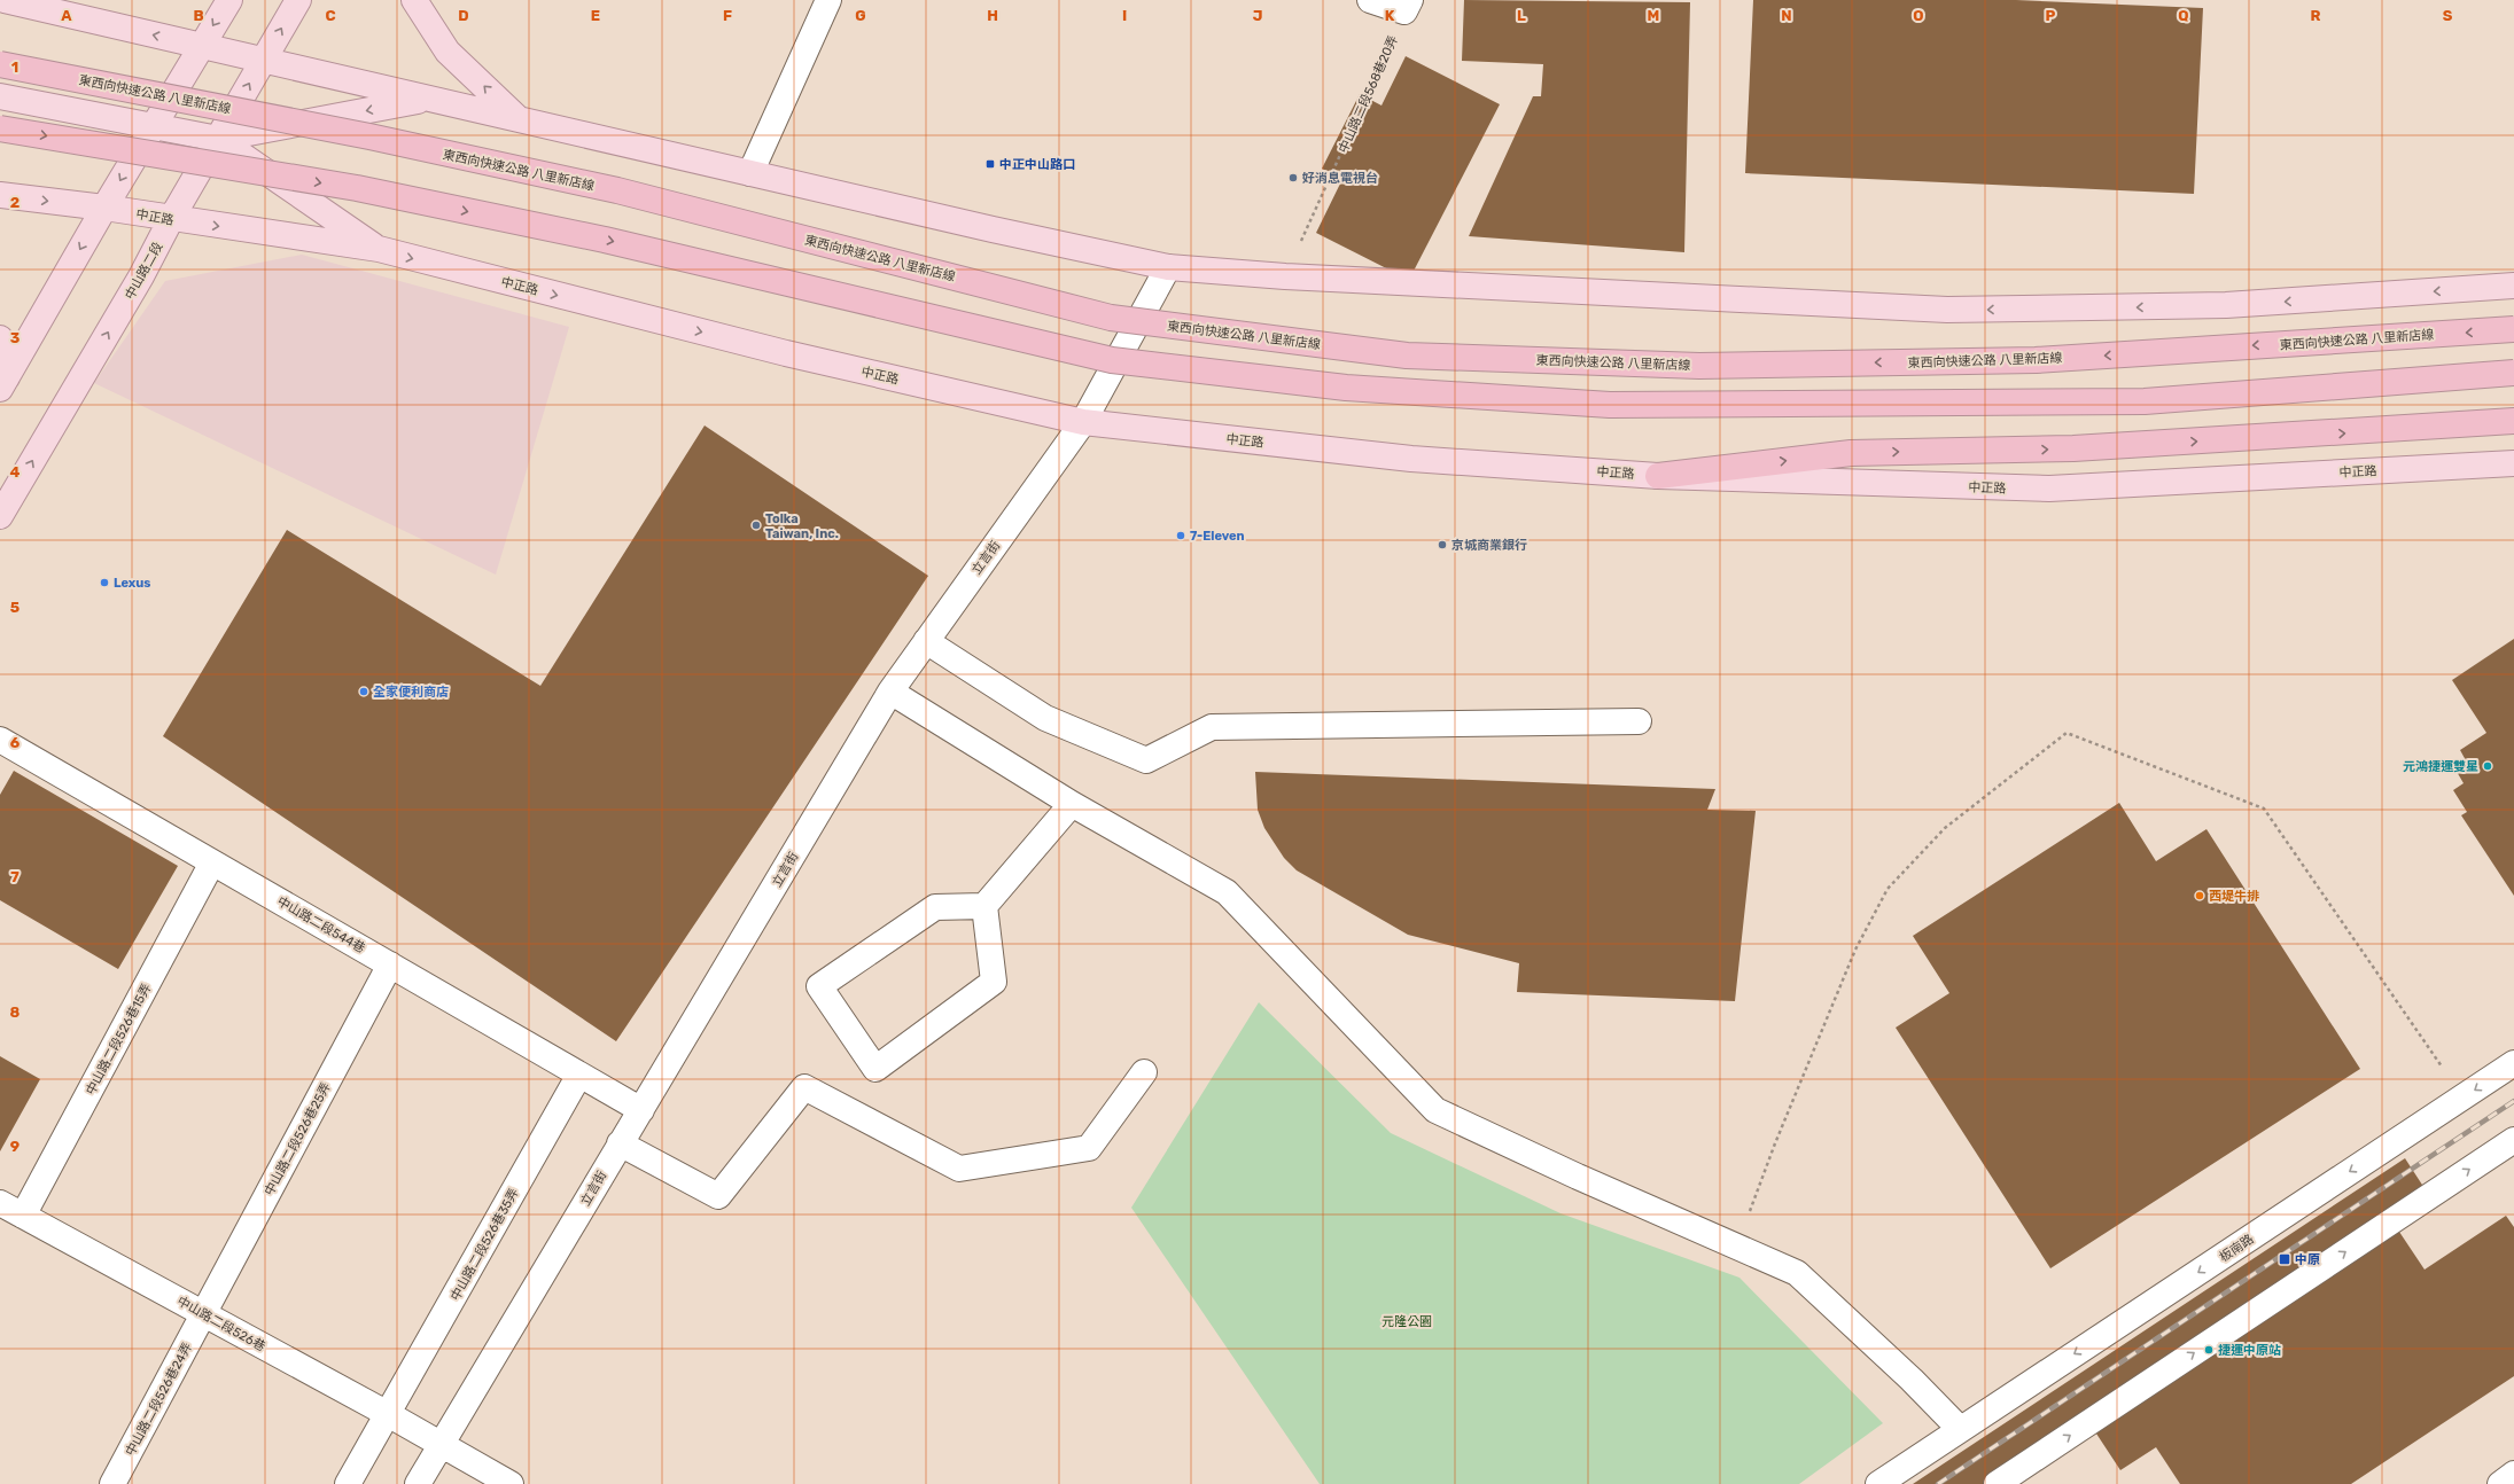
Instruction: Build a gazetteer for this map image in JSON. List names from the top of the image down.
{
  "streets": {
    "highway": ["東西向快速公路 八里新店線"],
    "main road": ["中正路", "中山路二段"],
    "street": [
      "立言街",
      "中山路二段544巷",
      "中山路二段526巷15弄",
      "中山路二段526巷25弄",
      "中山路二段526巷35弄",
      "板南路",
      "中山路二段526巷",
      "中山路二段526巷24弄"
    ],
    "path": ["中山路二段568巷20弄"]
  },
  "crossings": [
    ["中正路", "中山路二段"],
    ["中正路", "立言街"],
    ["立言街", "中山路二段544巷"],
    ["立言街", "中山路二段526巷"],
    ["中山路二段544巷", "中山路二段526巷15弄"],
    ["中山路二段544巷", "中山路二段526巷25弄"],
    ["中山路二段544巷", "中山路二段526巷35弄"],
    ["中山路二段526巷15弄", "中山路二段526巷"],
    ["中山路二段526巷25弄", "中山路二段526巷"],
    ["中山路二段526巷25弄", "中山路二段526巷24弄"],
    ["中山路二段526巷35弄", "中山路二段526巷"],
    ["中山路二段526巷", "中山路二段526巷24弄"]
  ],
  "parks": ["元隆公園"],
  "places": {
    "transit": ["中正中山路口", "中原"],
    "other": [
      "好消息電視台",
      "Tolka Taiwan, Inc.",
      "7-Eleven",
      "京城商業銀行",
      "Lexus",
      "全家便利商店",
      "元鴻捷運雙星",
      "西堤牛排",
      "捷運中原站"
    ]
  },
  "grid": {
    "columns": [
      "A",
      "B",
      "C",
      "D",
      "E",
      "F",
      "G",
      "H",
      "I",
      "J",
      "K",
      "L",
      "M",
      "N",
      "O",
      "P",
      "Q",
      "R",
      "S"
    ],
    "rows": [
      "1",
      "2",
      "3",
      "4",
      "5",
      "6",
      "7",
      "8",
      "9"
    ]
  }
}
